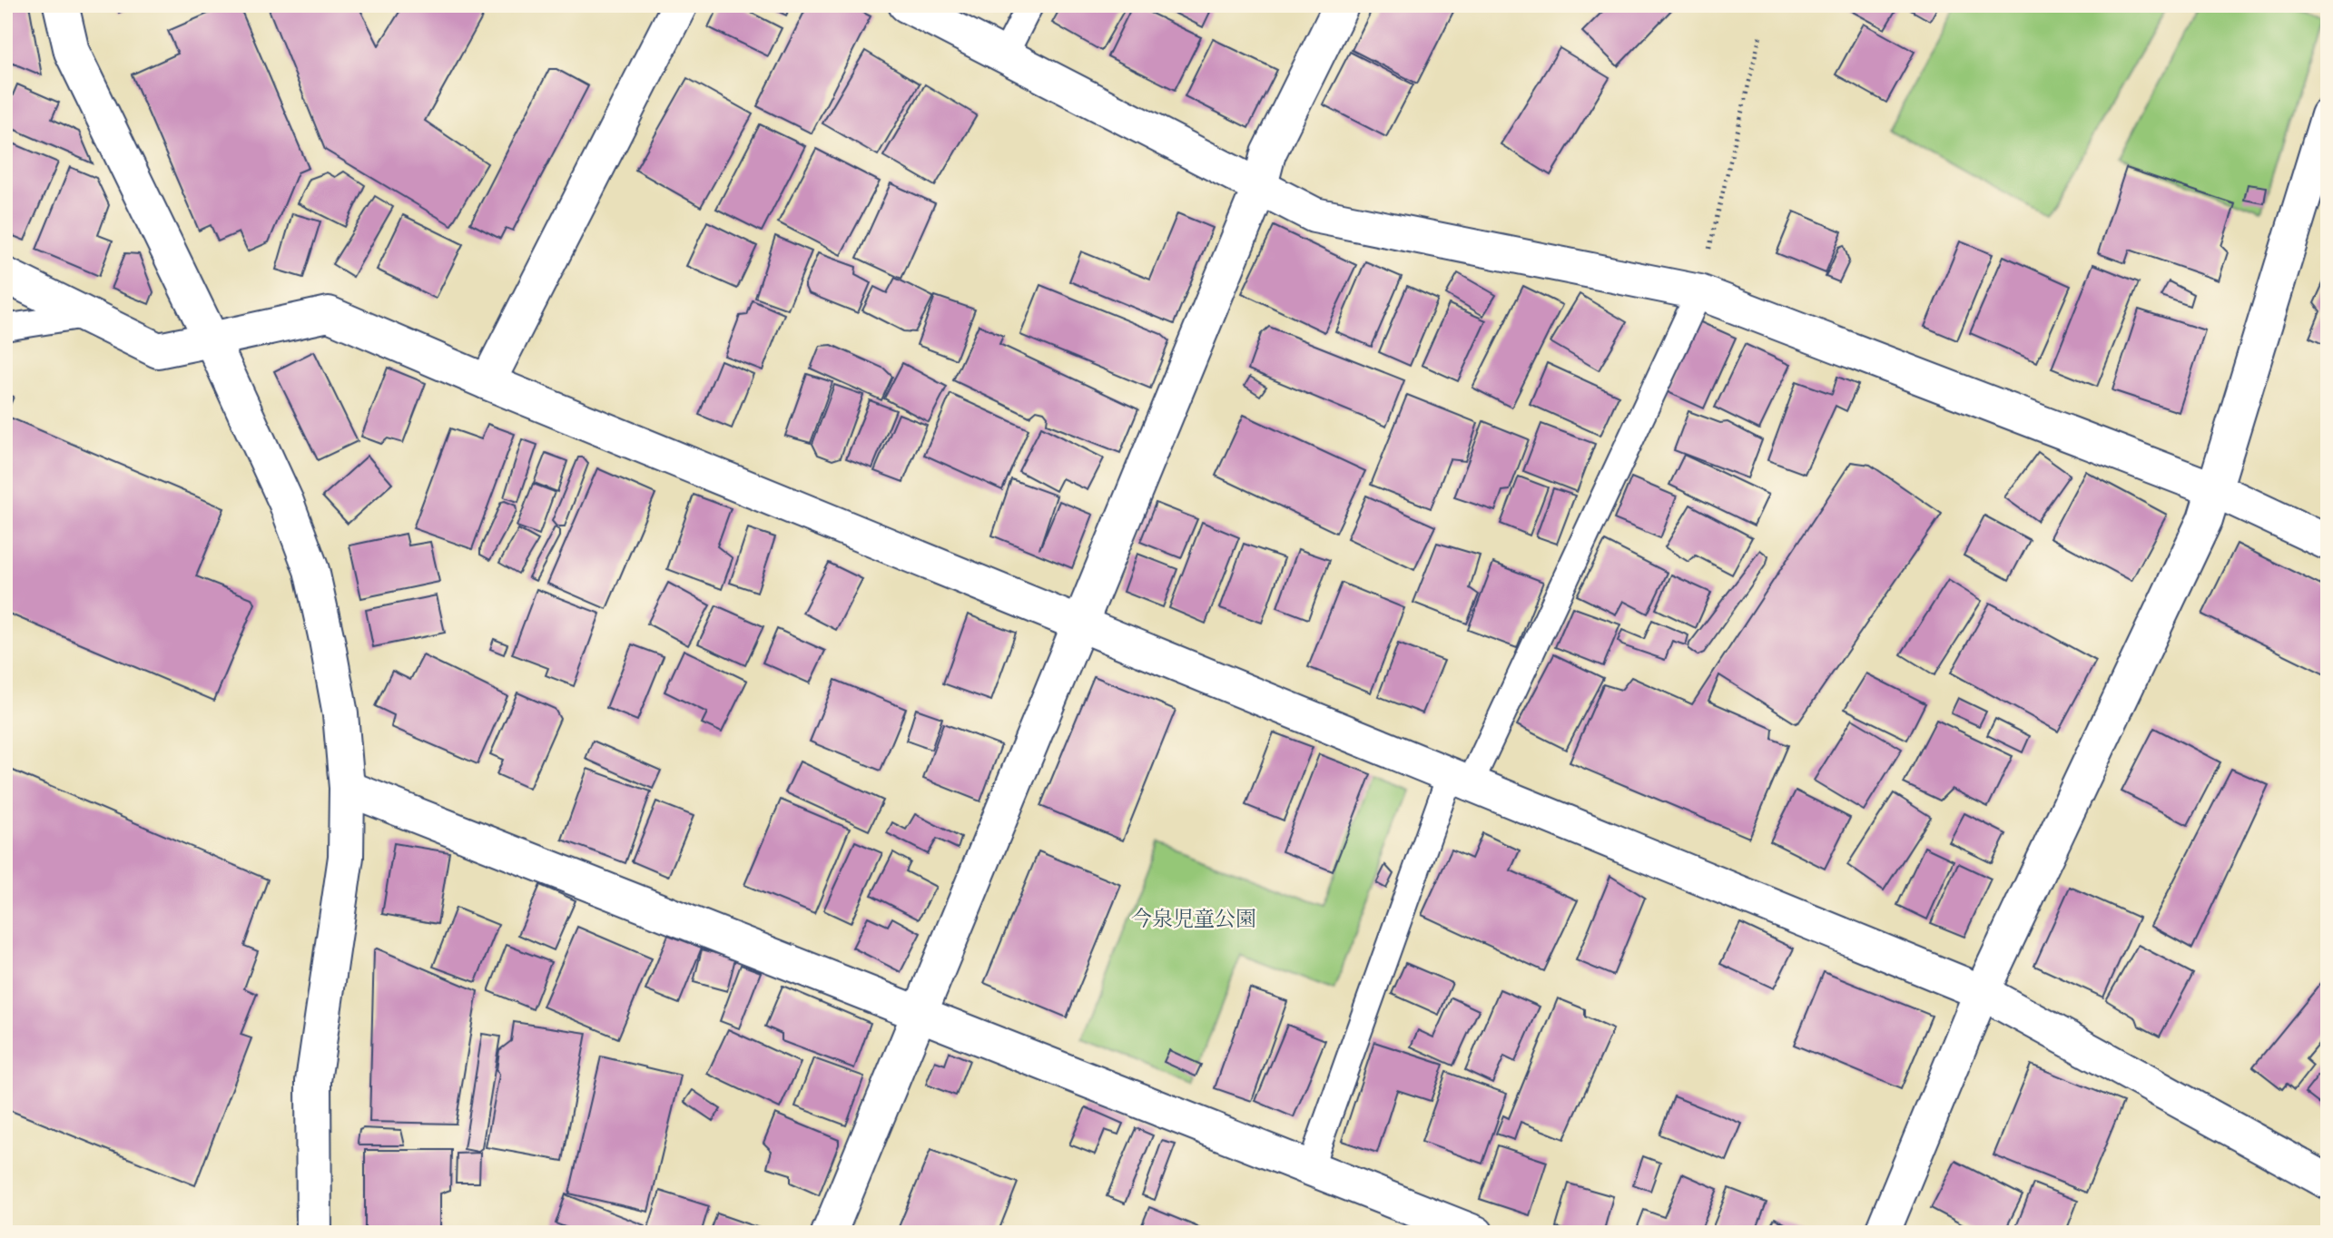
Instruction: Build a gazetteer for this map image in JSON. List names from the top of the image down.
{
  "parks": ["今泉児童公園"]
}
